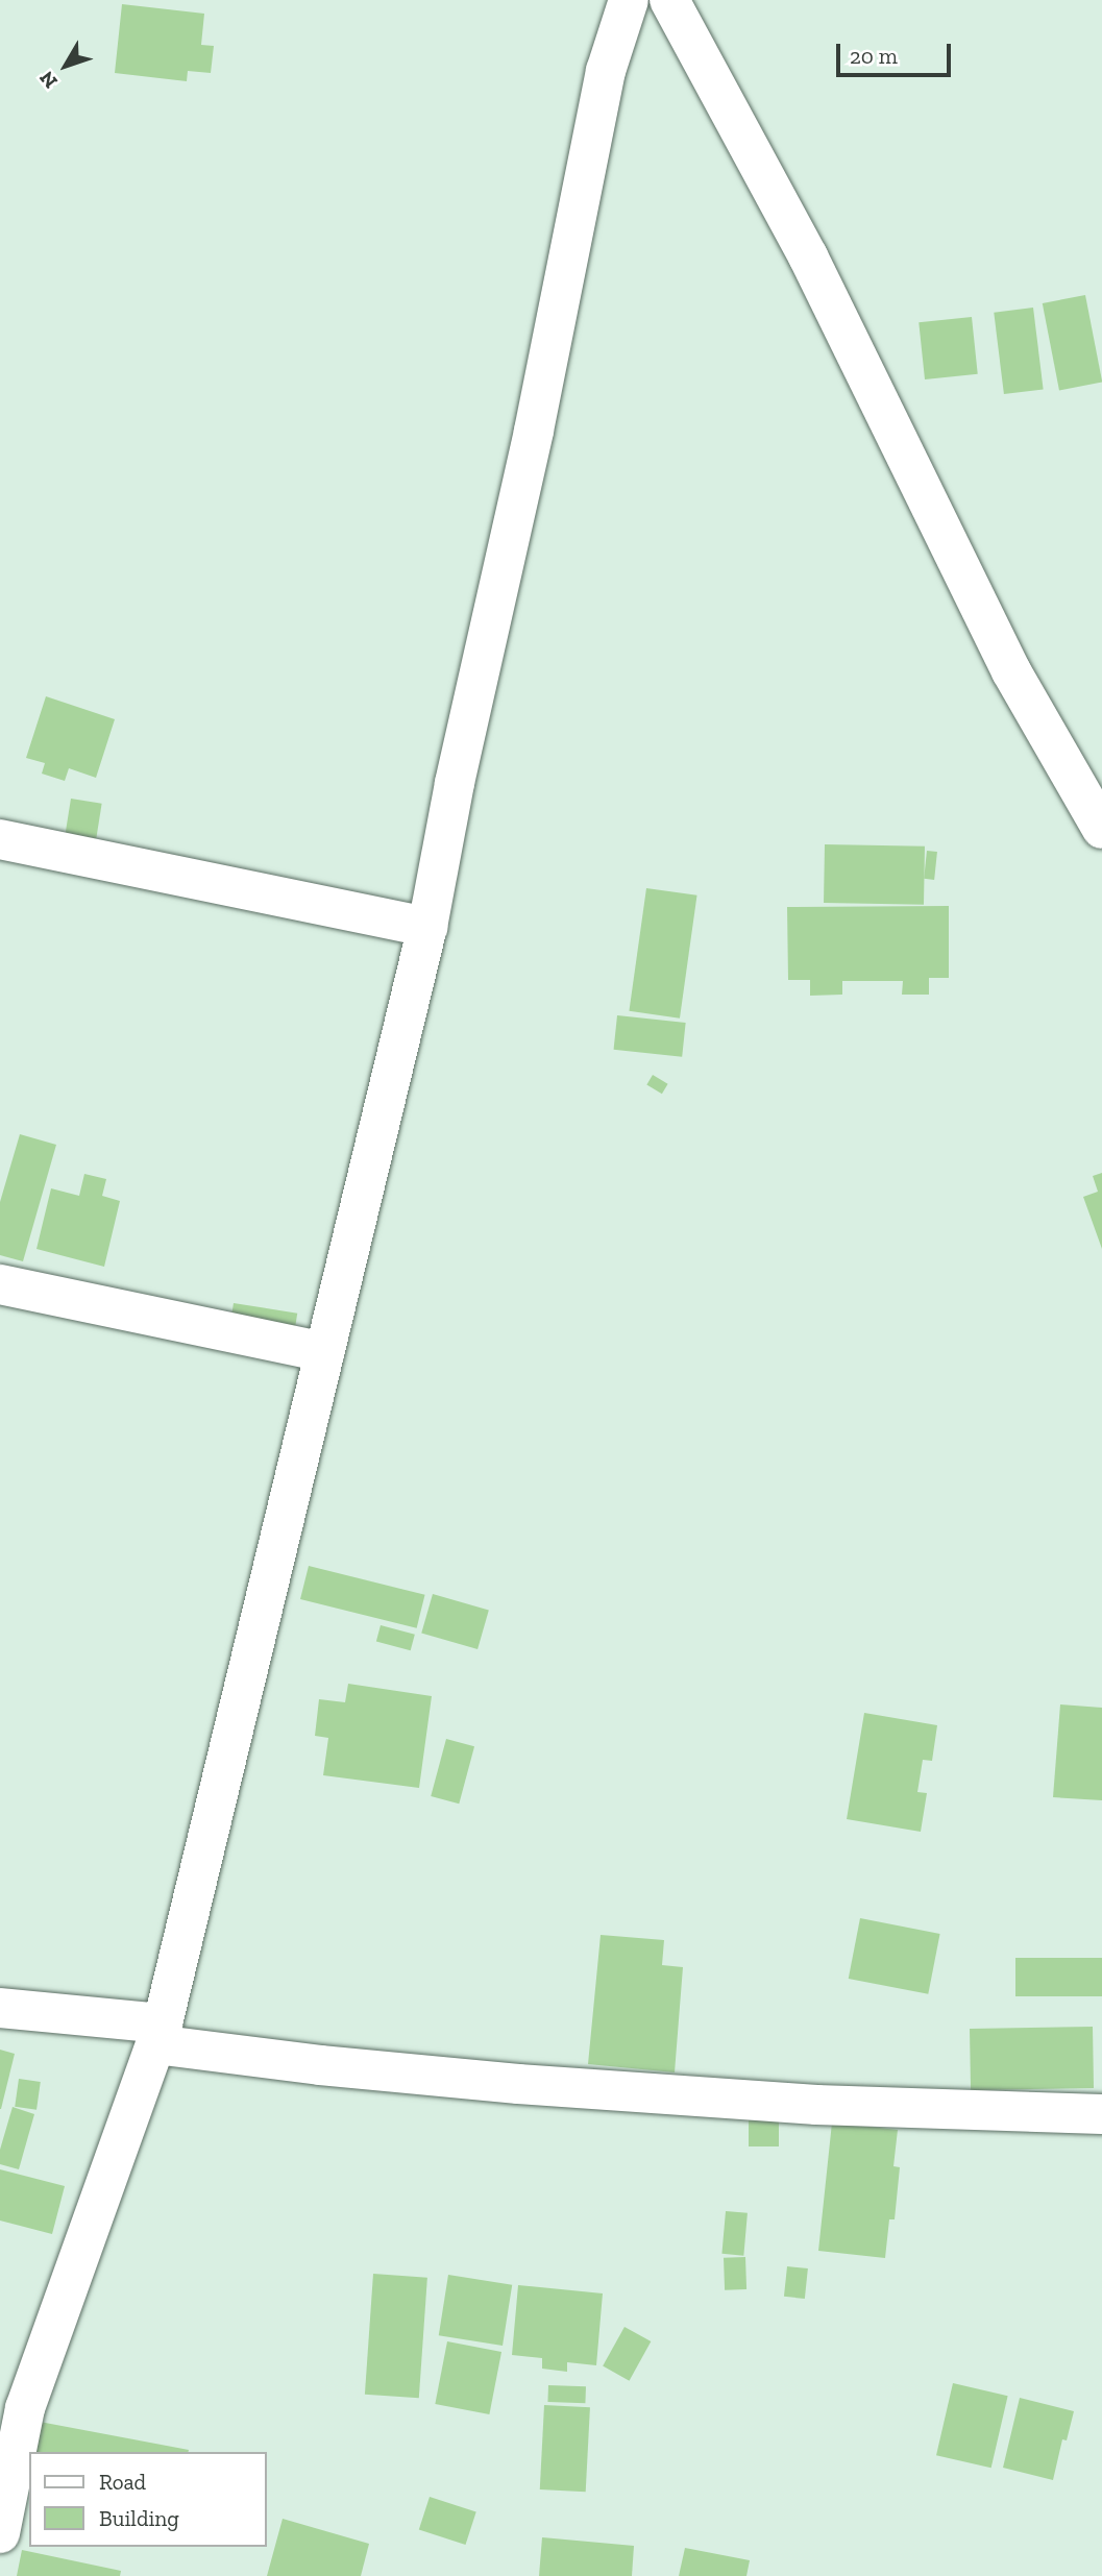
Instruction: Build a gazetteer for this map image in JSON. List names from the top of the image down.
{
  "legend": ["Road", "Building"],
  "scale_bar": "20 m",
  "north": "bottom left"
}
